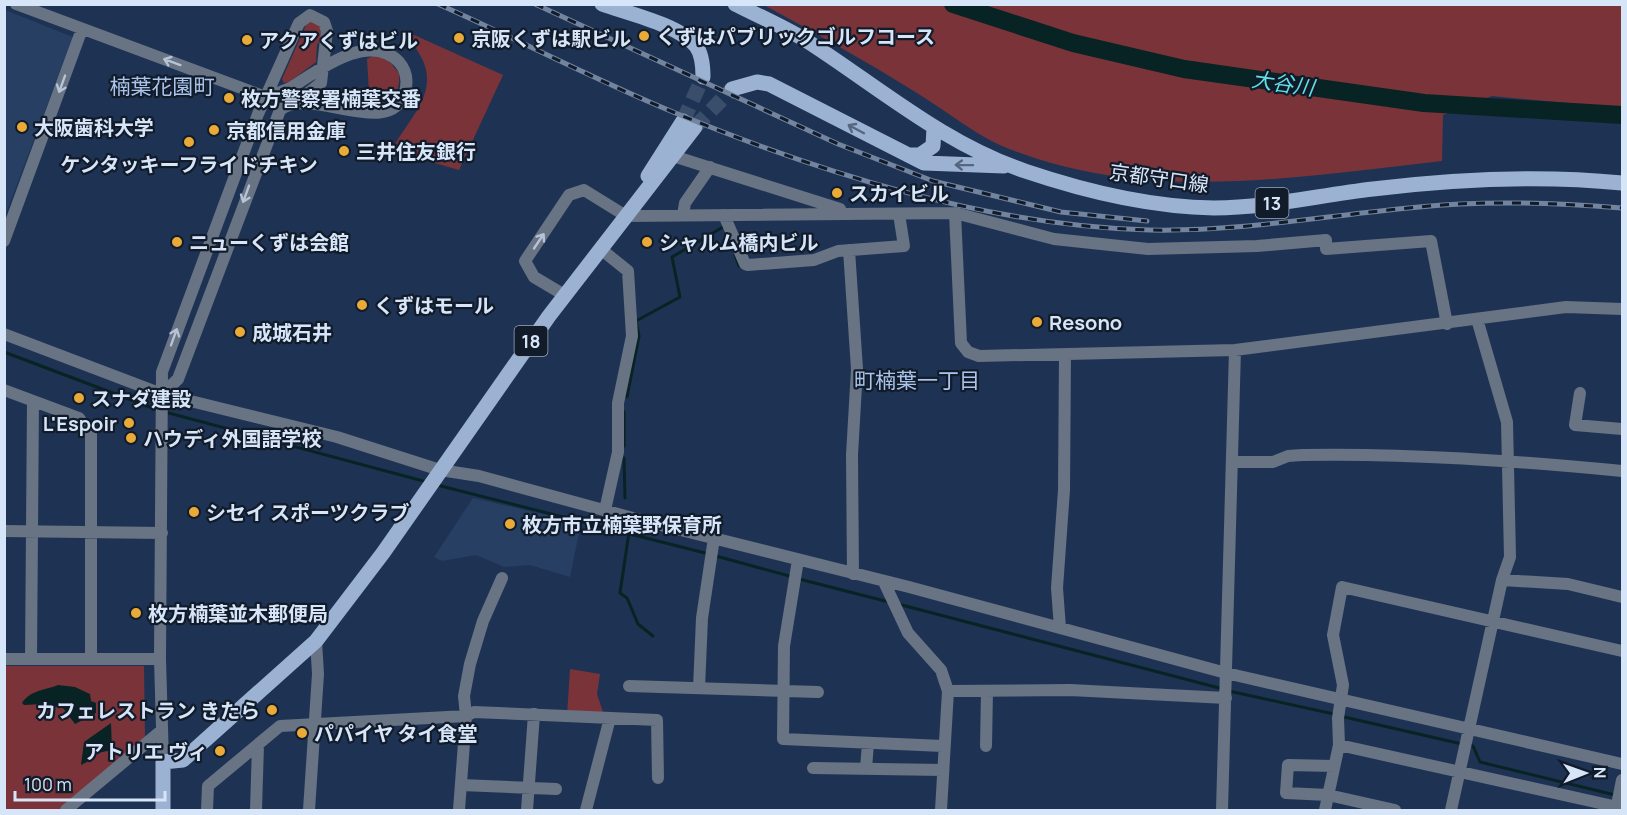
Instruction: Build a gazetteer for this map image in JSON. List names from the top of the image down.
{
  "streets": {
    "main road": ["京都守口線", "13", "18"]
  },
  "districts": ["楠葉花園町", "町楠葉一丁目"],
  "water": ["大谷川"],
  "places": [
    "くずはパブリックゴルフコース",
    "京阪くずは駅ビル",
    "アクアくずはビル",
    "枚方警察署楠葉交番",
    "大阪歯科大学",
    "京都信用金庫",
    "ケンタッキーフライドチキン",
    "三井住友銀行",
    "スカイビル",
    "ニューくずは会館",
    "シャルム橋内ビル",
    "くずはモール",
    "Resono",
    "成城石井",
    "スナダ建設",
    "L'Espoir",
    "ハウディ外国語学校",
    "シセイ スポーツクラブ",
    "枚方市立楠葉野保育所",
    "枚方楠葉並木郵便局",
    "カフェレストラン きたら",
    "パパイヤ タイ食堂",
    "アトリエ ヴィ"
  ],
  "scale_bar": "100 m",
  "north": "right"
}
